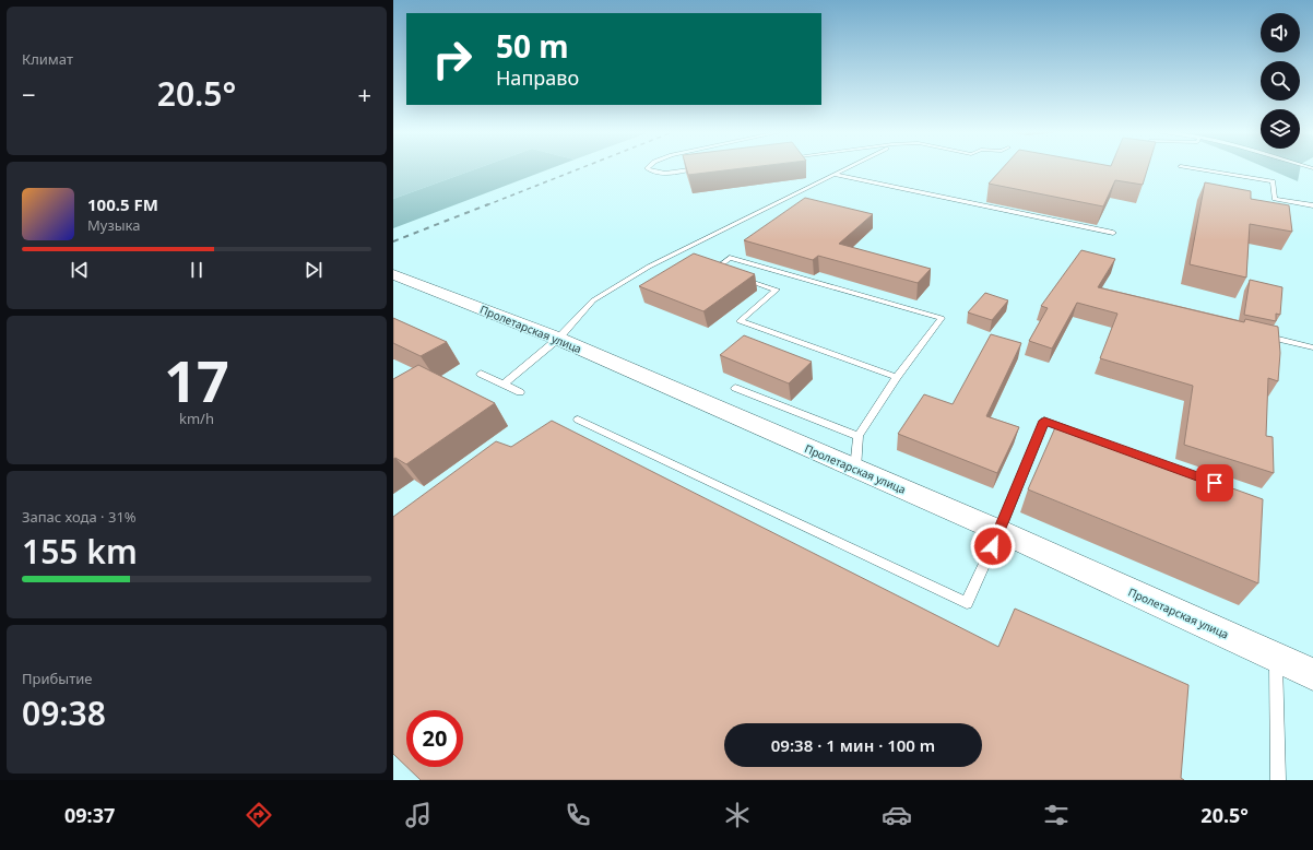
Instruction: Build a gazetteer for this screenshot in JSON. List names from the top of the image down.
{
  "streets": {
    "street": ["Пролетарская улица"]
  },
  "page": {
    "tile": [
      "Климат",
      ["17", "km/h"],
      ["Запас хода · 31%", "155 km"],
      ["Прибытие", "09:38"]
    ],
    "turn": ["50 m", "Направо"],
    "heat": ["−", "20.5°", "+"],
    "song": ["100.5 FM", "Музыка"],
    "limit": "20",
    "trip": "09:38 · 1 мин · 100 m",
    "tabs": ["09:37", "20.5°"]
  }
}
